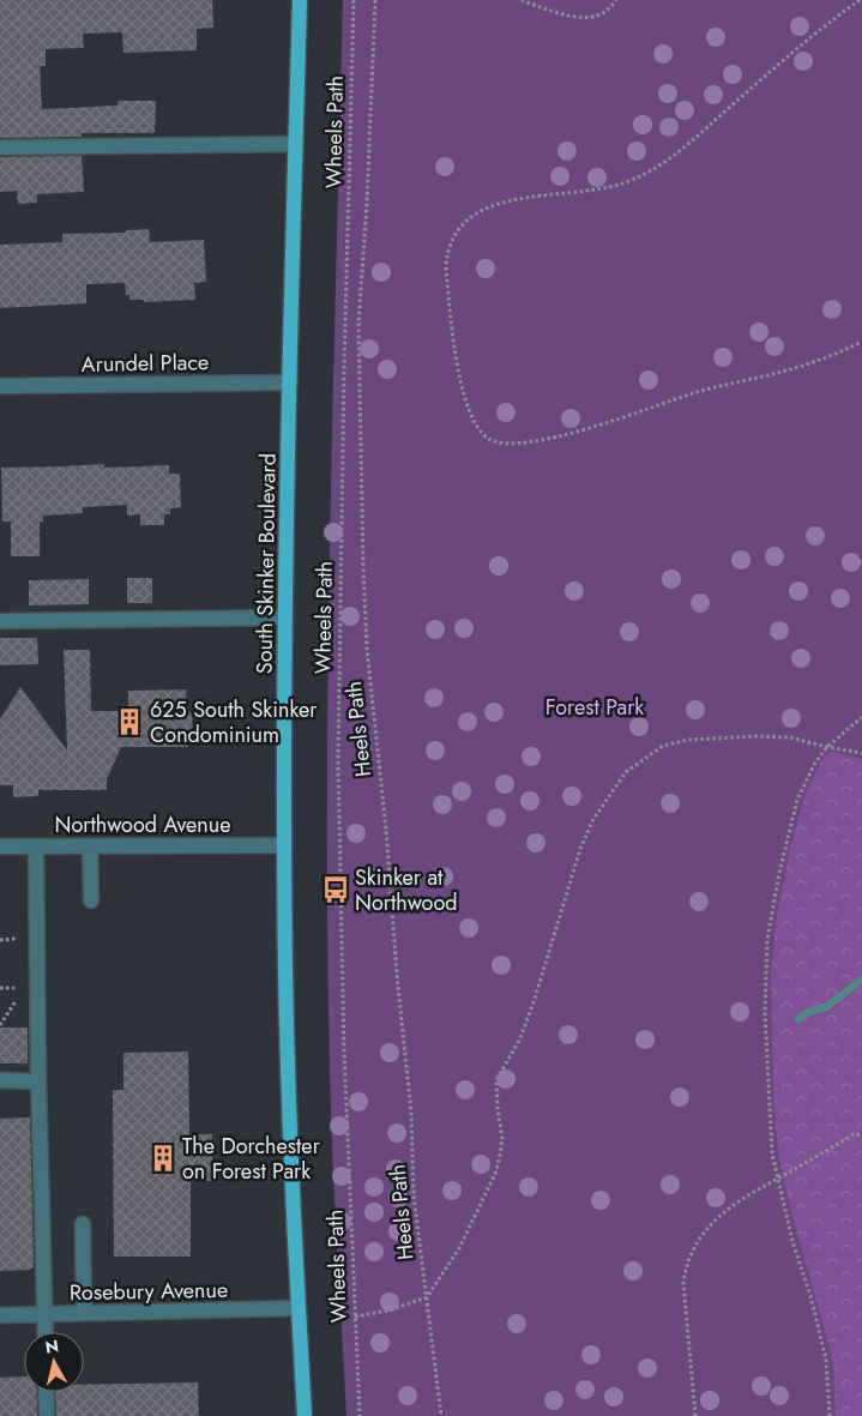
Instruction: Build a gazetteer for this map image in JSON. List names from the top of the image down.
{
  "streets": {
    "main road": ["South Skinker Boulevard"],
    "street": ["Arundel Place", "Northwood Avenue", "Rosebury Avenue"],
    "path": ["Wheels Path", "Heels Path"]
  },
  "crossings": [
    ["Arundel Place", "South Skinker Boulevard"],
    ["South Skinker Boulevard", "Northwood Avenue"],
    ["South Skinker Boulevard", "Rosebury Avenue"]
  ],
  "parks": ["Forest Park"],
  "places": {
    "building": ["625 South Skinker Condominium", "The Dorchester on Forest Park"],
    "bus stop": ["Skinker at Northwood"]
  },
  "north": "top"
}
